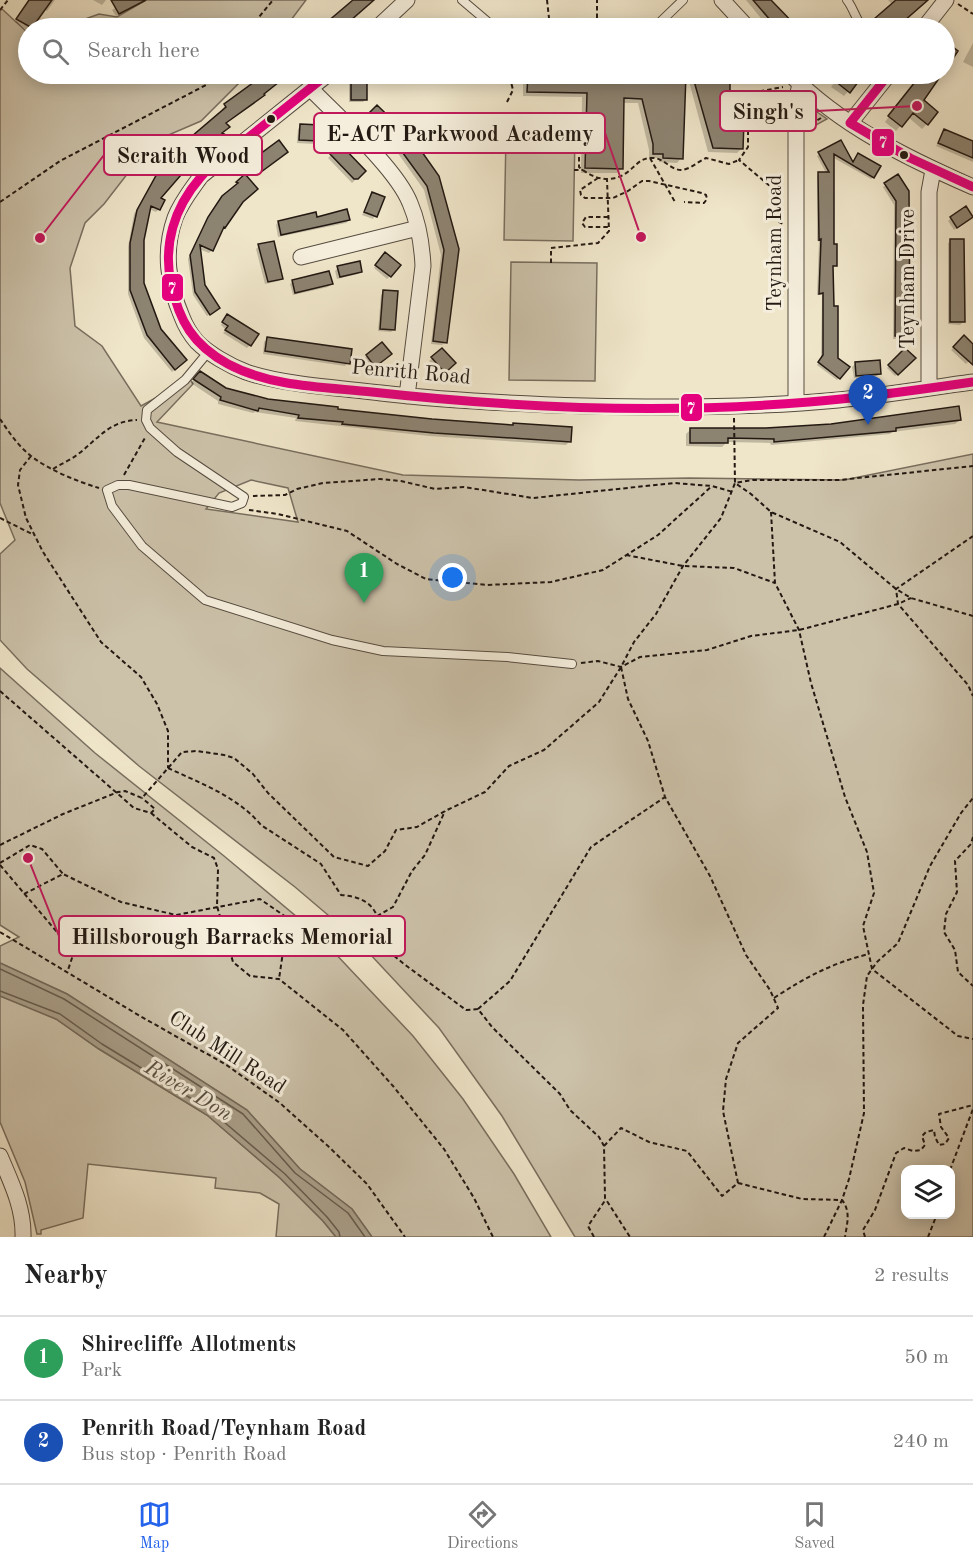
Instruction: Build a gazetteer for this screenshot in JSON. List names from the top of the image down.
{
  "streets": {
    "street": ["Teynham Road", "Teynham Drive", "Penrith Road"],
    "path": ["Club Mill Road"]
  },
  "crossings": [
    ["Teynham Road", "Penrith Road"],
    ["Teynham Drive", "Penrith Road"]
  ],
  "water": ["River Don"],
  "places": [
    "Singh's",
    "E-ACT Parkwood Academy",
    "Scraith Wood",
    "Hillsborough Barracks Memorial"
  ],
  "lines": ["transit line 7"],
  "page": {
    "search": "Search here",
    "pins": ["2", "1"],
    "heading": ["Nearby", "2 results"],
    "list": [
      {
        "mark": "1",
        "name": "Shirecliffe Allotments",
        "note": "Park",
        "value": "50 m"
      },
      {
        "mark": "2",
        "name": "Penrith Road/Teynham Road",
        "note": "Bus stop · Penrith Road",
        "value": "240 m"
      }
    ],
    "nav": ["Map", "Directions", "Saved"]
  }
}
